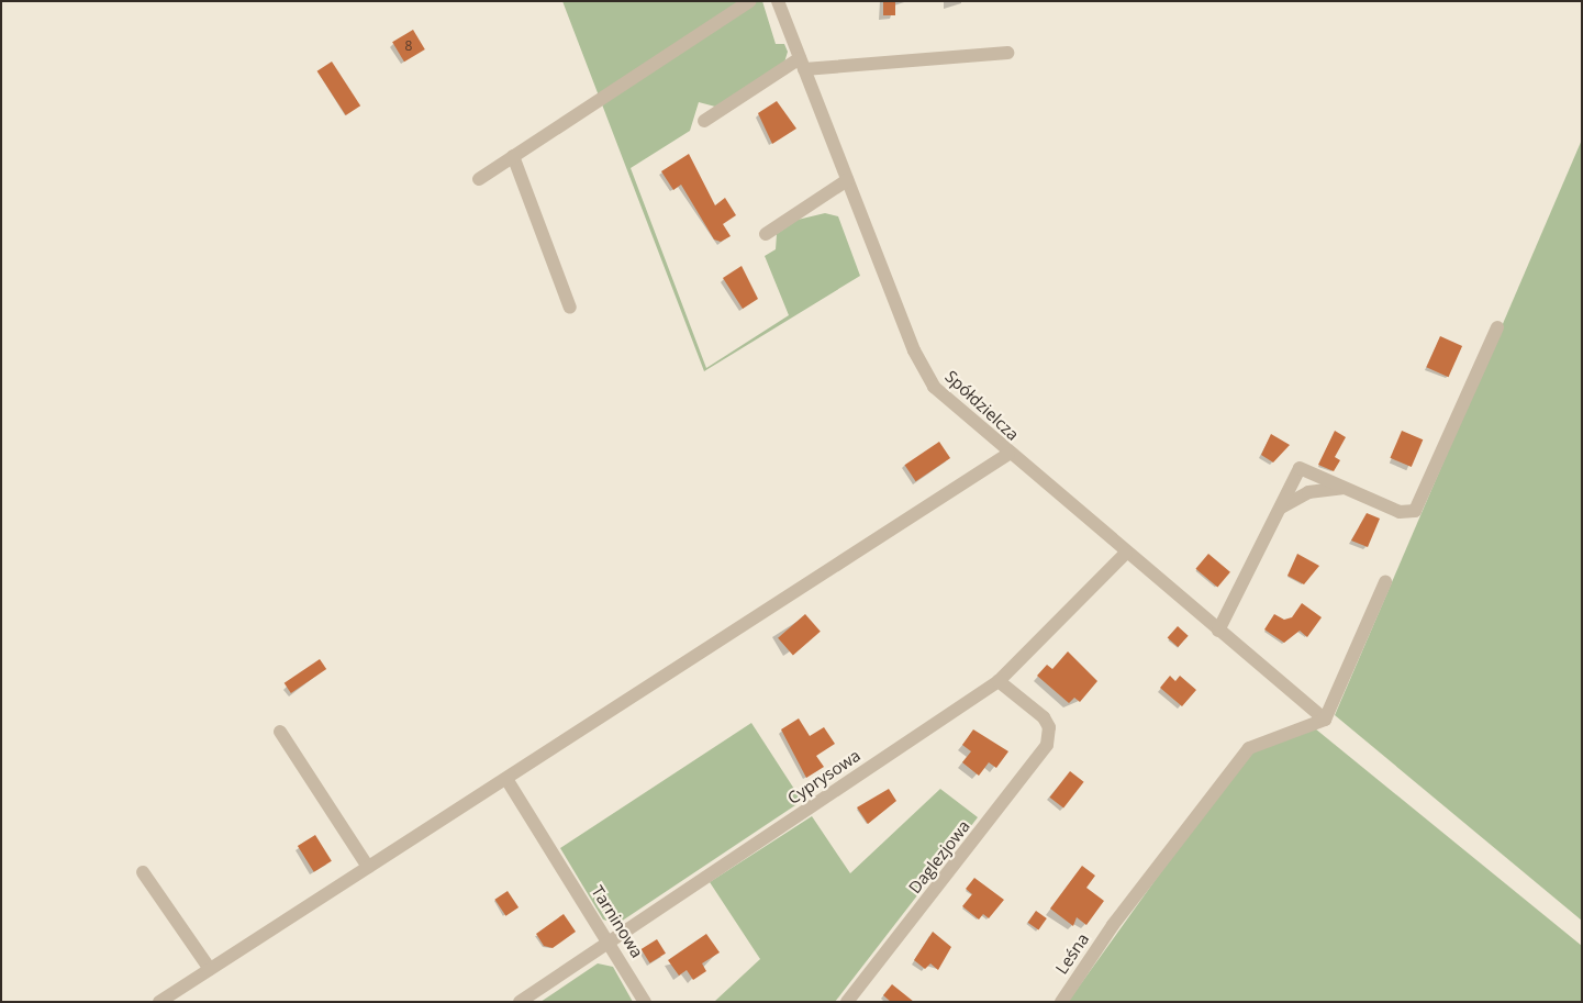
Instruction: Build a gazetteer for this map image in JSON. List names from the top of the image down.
{
  "streets": {
    "street": [
      "Spółdzielcza",
      "Cyprysowa",
      "Daglezjowa",
      "Tarninowa",
      "Leśna"
    ]
  },
  "crossings": [
    ["Spółdzielcza", "Cyprysowa"],
    ["Spółdzielcza", "Leśna"],
    ["Cyprysowa", "Daglezjowa"],
    ["Cyprysowa", "Tarninowa"]
  ],
  "house_numbers": ["8"]
}
